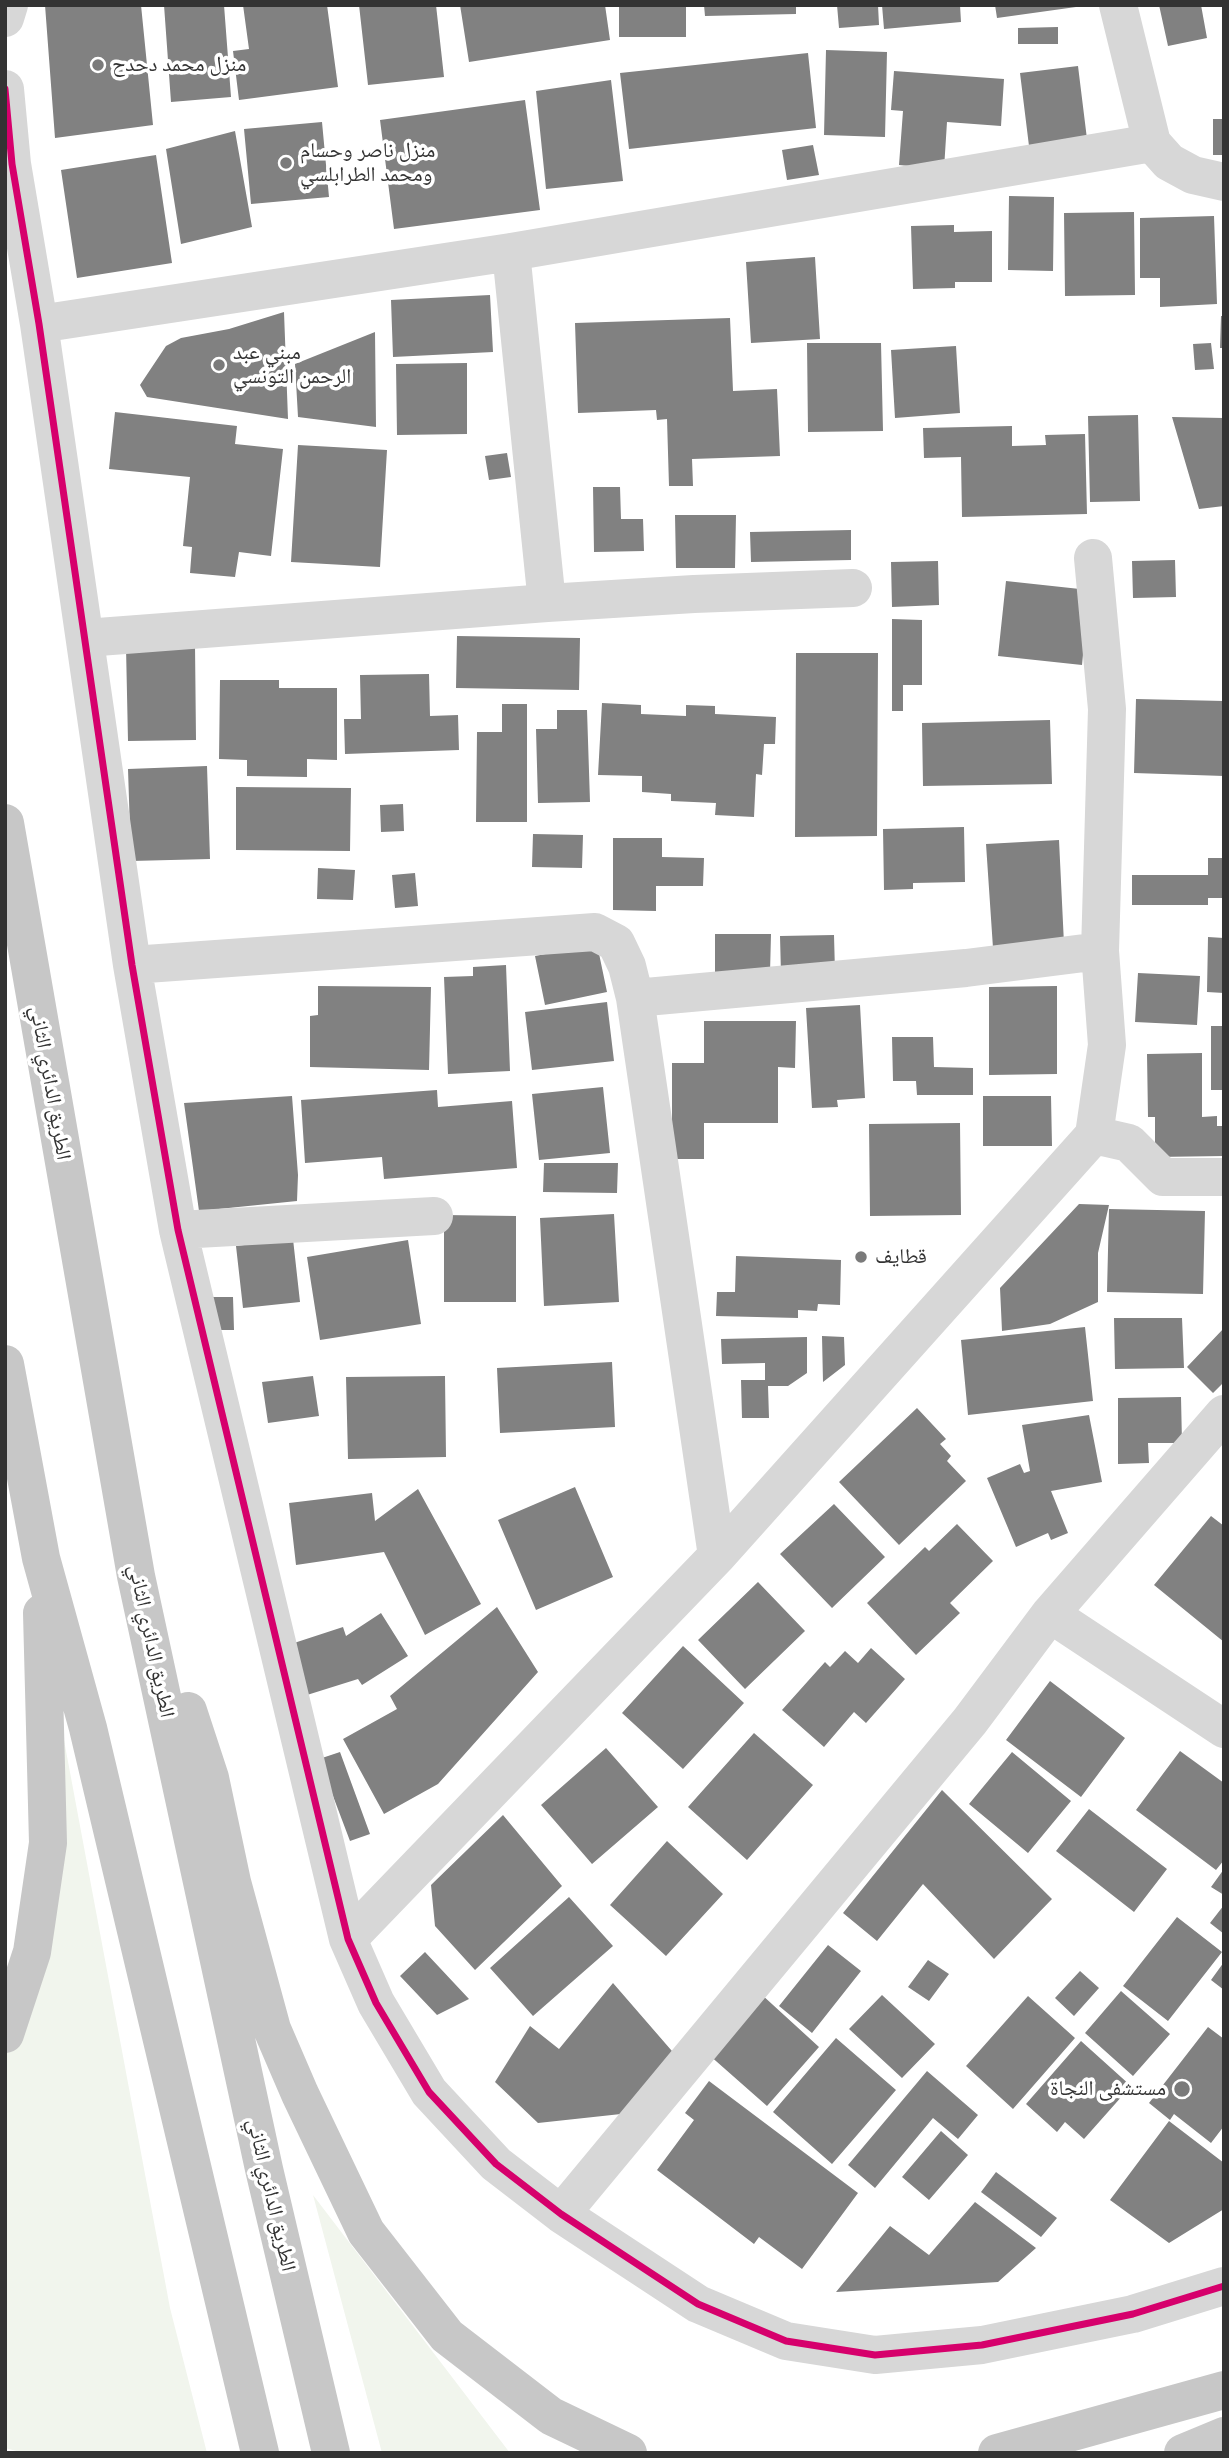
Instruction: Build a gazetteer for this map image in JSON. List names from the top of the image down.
{
  "streets": {
    "highway": ["الطريق الدائري الثاني"]
  },
  "places": [
    "منزل محمد دحدح",
    "منزل ناصر وحسام ومحمد الطرابلسي",
    "مبني عبد الرحمن التونسي",
    "قطايف",
    "مستشفى النجاة"
  ]
}
